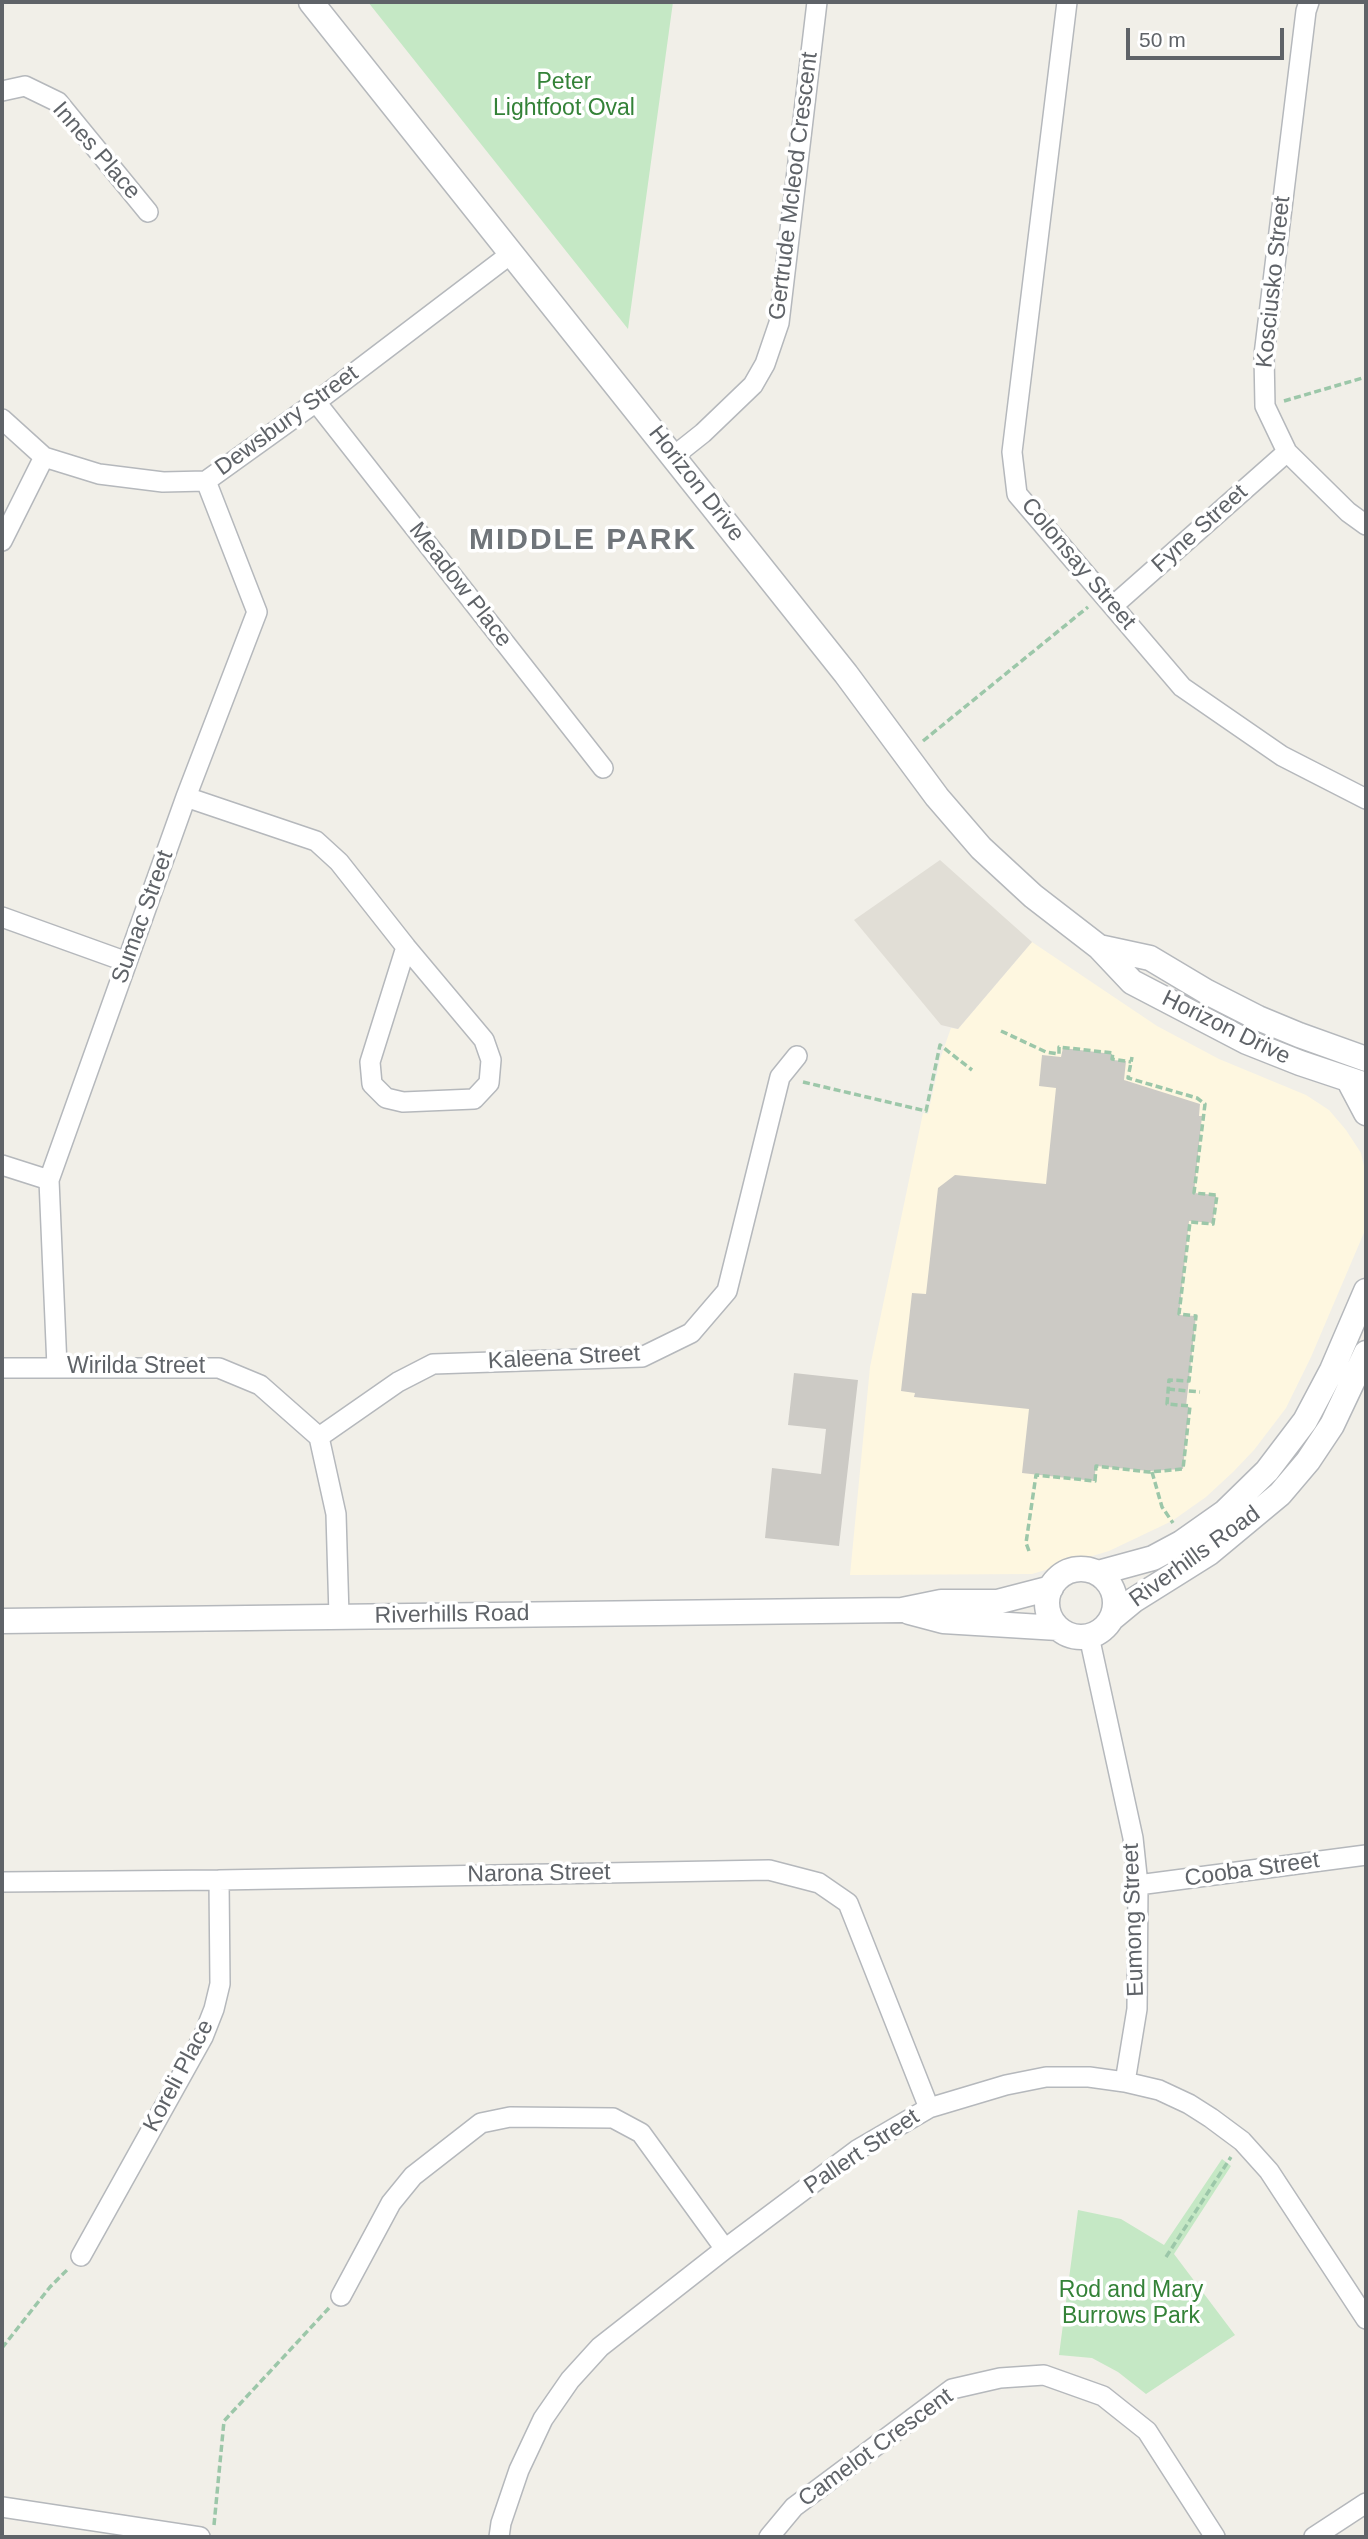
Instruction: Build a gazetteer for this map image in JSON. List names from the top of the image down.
{
  "streets": {
    "street": [
      "Innes Place",
      "Gertrude Mcleod Crescent",
      "Kosciusko Street",
      "Dewsbury Street",
      "Horizon Drive",
      "Fyne Street",
      "Colonsay Street",
      "Meadow Place",
      "Sumac Street",
      "Kaleena Street",
      "Wirilda Street",
      "Riverhills Road",
      "Cooba Street",
      "Narona Street",
      "Eumong Street",
      "Koreli Place",
      "Pallert Street",
      "Camelot Crescent"
    ]
  },
  "crossings": [
    ["Gertrude Mcleod Crescent", "Horizon Drive"],
    ["Kosciusko Street", "Fyne Street"],
    ["Dewsbury Street", "Horizon Drive"],
    ["Dewsbury Street", "Meadow Place"],
    ["Dewsbury Street", "Sumac Street"],
    ["Fyne Street", "Colonsay Street"],
    ["Sumac Street", "Wirilda Street"],
    ["Kaleena Street", "Wirilda Street"],
    ["Riverhills Road", "Eumong Street"],
    ["Cooba Street", "Eumong Street"],
    ["Narona Street", "Koreli Place"],
    ["Narona Street", "Pallert Street"],
    ["Eumong Street", "Pallert Street"]
  ],
  "districts": ["MIDDLE PARK"],
  "parks": ["Peter Lightfoot Oval", "Rod and Mary Burrows Park"],
  "scale_bar": "50 m"
}
